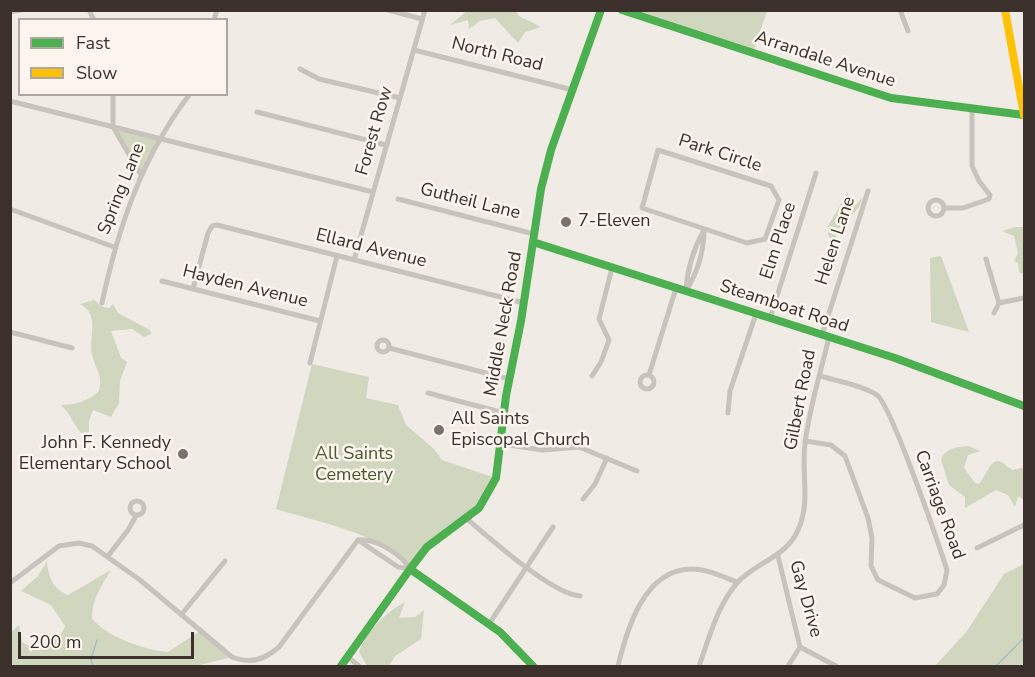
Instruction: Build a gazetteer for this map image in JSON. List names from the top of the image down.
{
  "streets": {
    "street": [
      "North Road",
      "Arrandale Avenue",
      "Forest Row",
      "Park Circle",
      "Spring Lane",
      "Gutheil Lane",
      "Elm Place",
      "Helen Lane",
      "Ellard Avenue",
      "Hayden Avenue",
      "Steamboat Road",
      "Middle Neck Road",
      "Gilbert Road",
      "Carriage Road",
      "Gay Drive"
    ]
  },
  "crossings": [
    ["North Road", "Forest Row"],
    ["North Road", "Middle Neck Road"],
    ["Forest Row", "Ellard Avenue"],
    ["Gutheil Lane", "Steamboat Road"],
    ["Gutheil Lane", "Middle Neck Road"],
    ["Elm Place", "Steamboat Road"],
    ["Helen Lane", "Steamboat Road"],
    ["Helen Lane", "Gilbert Road"],
    ["Ellard Avenue", "Hayden Avenue"],
    ["Ellard Avenue", "Middle Neck Road"],
    ["Steamboat Road", "Middle Neck Road"],
    ["Steamboat Road", "Gilbert Road"],
    ["Gilbert Road", "Carriage Road"],
    ["Gilbert Road", "Gay Drive"]
  ],
  "parks": ["All Saints Cemetery"],
  "places": ["7-Eleven", "All Saints Episcopal Church", "John F. Kennedy Elementary School"],
  "legend": ["Fast", "Slow"],
  "scale_bar": "200 m"
}
